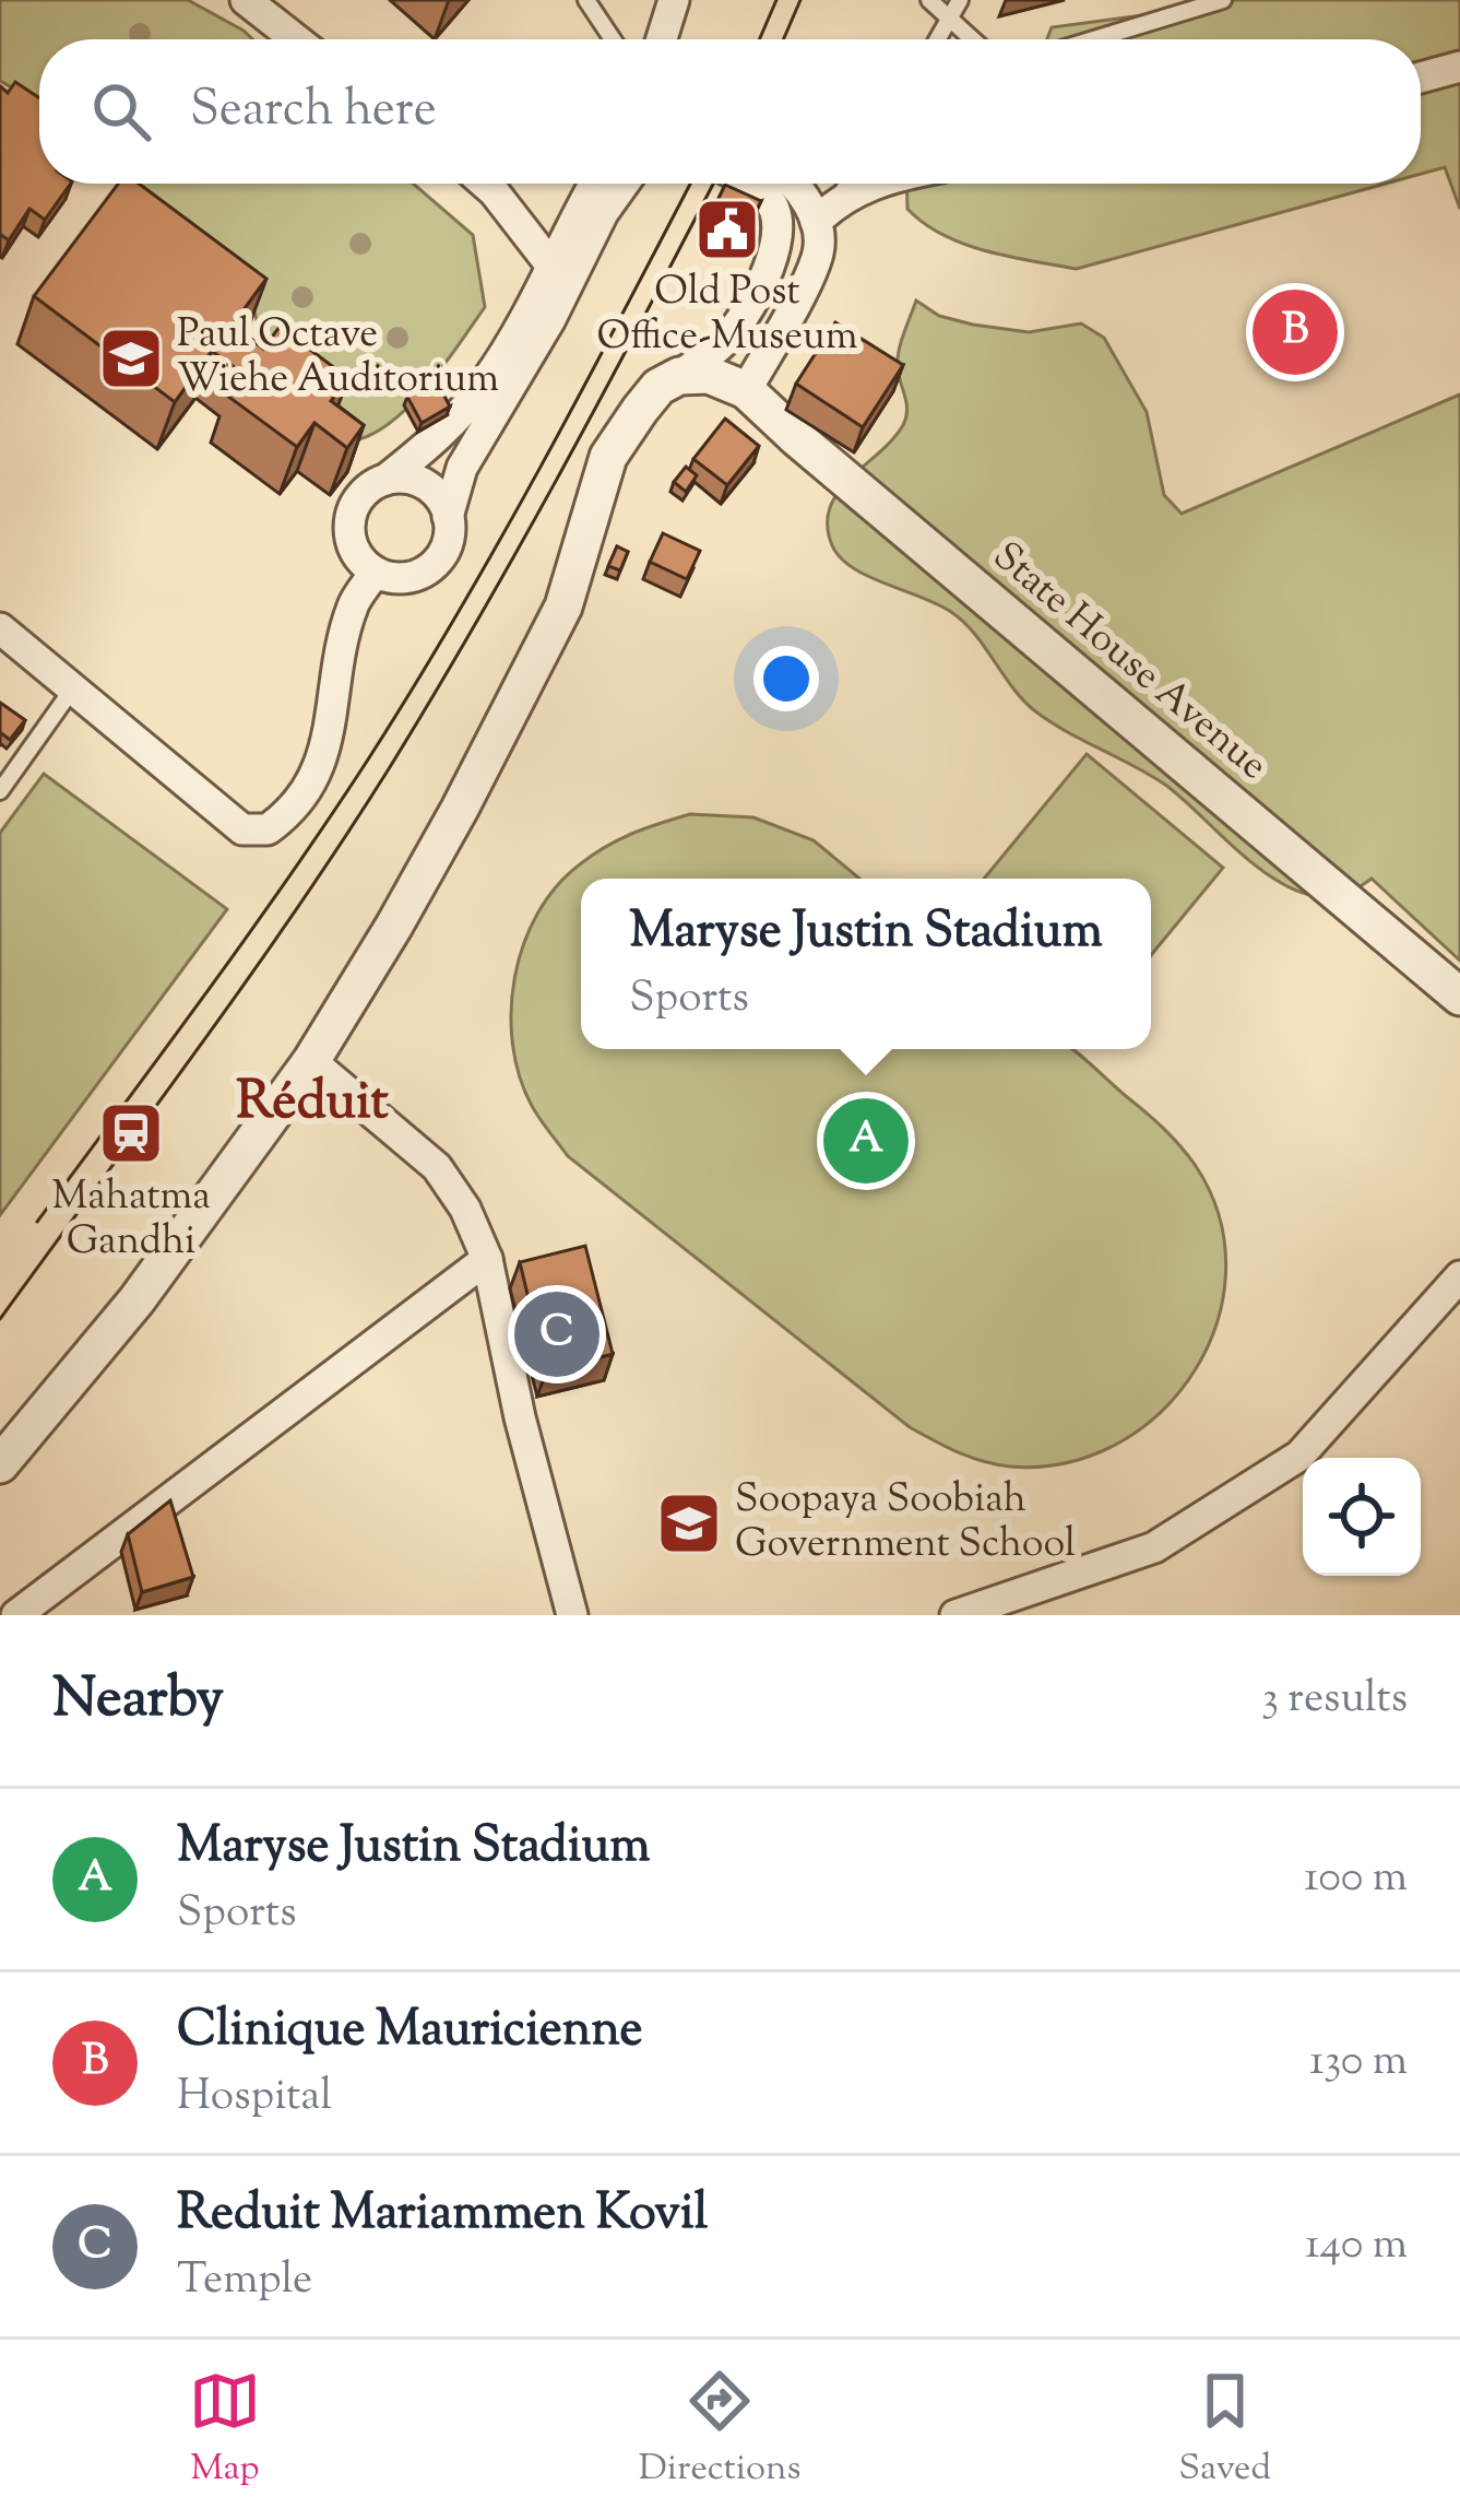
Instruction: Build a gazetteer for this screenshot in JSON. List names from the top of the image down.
{
  "streets": {
    "street": ["State House Avenue"]
  },
  "districts": ["Réduit"],
  "places": {
    "public building": ["Old Post Office-Museum"],
    "school or university": ["Paul Octave Wiehe Auditorium", "Soopaya Soobiah Government School"],
    "station": ["Mahatma Gandhi"]
  },
  "page": {
    "search": "Search here",
    "pins": ["B", "A", "C"],
    "popup": ["Maryse Justin Stadium", "Sports"],
    "heading": ["Nearby", "3 results"],
    "list": [
      {
        "mark": "A",
        "name": "Maryse Justin Stadium",
        "note": "Sports",
        "value": "100 m"
      },
      {
        "mark": "B",
        "name": "Clinique Mauricienne",
        "note": "Hospital",
        "value": "130 m"
      },
      {
        "mark": "C",
        "name": "Reduit Mariammen Kovil",
        "note": "Temple",
        "value": "140 m"
      }
    ],
    "nav": ["Map", "Directions", "Saved"]
  }
}
